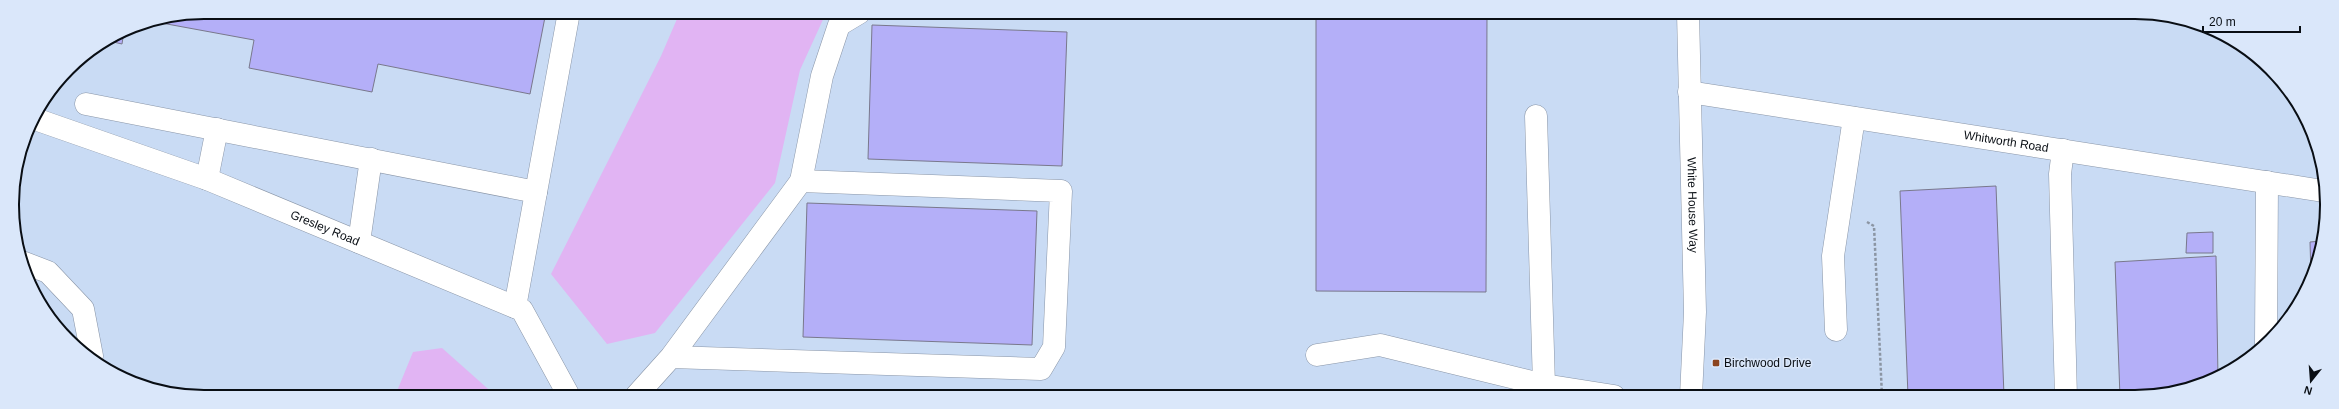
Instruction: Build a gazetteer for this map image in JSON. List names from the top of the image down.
{
  "streets": {
    "street": ["Whitworth Road", "White House Way", "Gresley Road"]
  },
  "crossings": [
    ["Whitworth Road", "White House Way"]
  ],
  "places": {
    "transit": ["Birchwood Drive"]
  },
  "scale_bar": "20 m",
  "north": "bottom"
}
